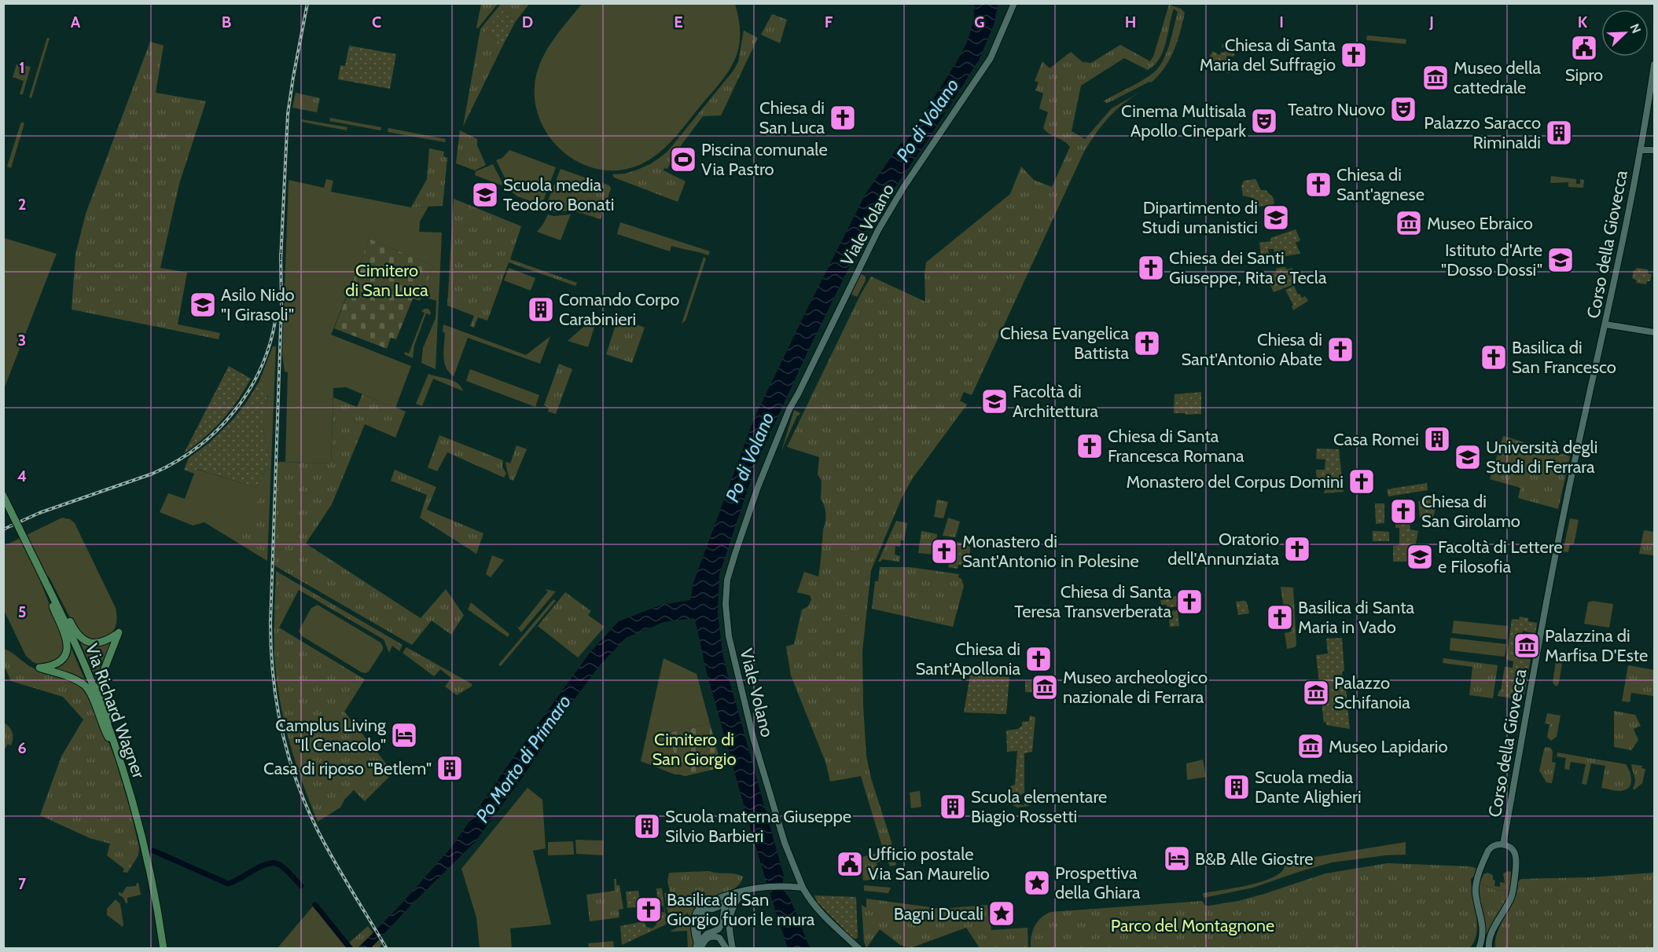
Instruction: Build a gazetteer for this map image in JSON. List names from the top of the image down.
{
  "streets": {
    "main road": ["Viale Volano", "Via Richard Wagner"],
    "street": ["Corso della Giovecca"]
  },
  "water": ["Po di Volano", "Po Morto di Primaro"],
  "parks": ["Cimitero di San Luca", "Cimitero di San Giorgio", "Parco del Montagnone"],
  "places": {
    "public building": ["Sipro", "Ufficio postale Via San Maurelio"],
    "church": [
      "Chiesa di Santa Maria del Suffragio",
      "Chiesa di San Luca",
      "Chiesa di Sant'agnese",
      "Chiesa dei Santi Giuseppe, Rita e Tecla",
      "Chiesa Evangelica Battista",
      "Chiesa di Sant'Antonio Abate",
      "Basilica di San Francesco",
      "Chiesa di Santa Francesca Romana",
      "Monastero del Corpus Domini",
      "Chiesa di San Girolamo",
      "Oratorio dell'Annunziata",
      "Monastero di Sant'Antonio in Polesine",
      "Chiesa di Santa Teresa Transverberata",
      "Basilica di Santa Maria in Vado",
      "Chiesa di Sant'Apollonia",
      "Basilica di San Giorgio fuori le mura"
    ],
    "museum": [
      "Museo della cattedrale",
      "Museo Ebraico",
      "Palazzina di Marfisa D'Este",
      "Museo archeologico nazionale di Ferrara",
      "Palazzo Schifanoia",
      "Museo Lapidario"
    ],
    "theatre": ["Teatro Nuovo", "Cinema Multisala Apollo Cinepark"],
    "building": [
      "Palazzo Saracco Riminaldi",
      "Comando Corpo Carabinieri",
      "Casa Romei",
      "Casa di riposo \"Betlem\"",
      "Scuola media Dante Alighieri",
      "Scuola elementare Biagio Rossetti",
      "Scuola materna Giuseppe Silvio Barbieri"
    ],
    "sports": ["Piscina comunale Via Pastro"],
    "school or university": [
      "Scuola media Teodoro Bonati",
      "Dipartimento di Studi umanistici",
      "Istituto d'Arte \"Dosso Dossi\"",
      "Asilo Nido \"I Girasoli\"",
      "Facoltà di Architettura",
      "Università degli Studi di Ferrara",
      "Facoltà di Lettere e Filosofia"
    ],
    "hotel": ["Camplus Living \"Il Cenacolo\"", "B&B Alle Giostre"],
    "place": ["Prospettiva della Ghiara", "Bagni Ducali"]
  },
  "north": "top right",
  "grid": {
    "columns": [
      "A",
      "B",
      "C",
      "D",
      "E",
      "F",
      "G",
      "H",
      "I",
      "J",
      "K"
    ],
    "rows": [
      "1",
      "2",
      "3",
      "4",
      "5",
      "6",
      "7"
    ]
  }
}
